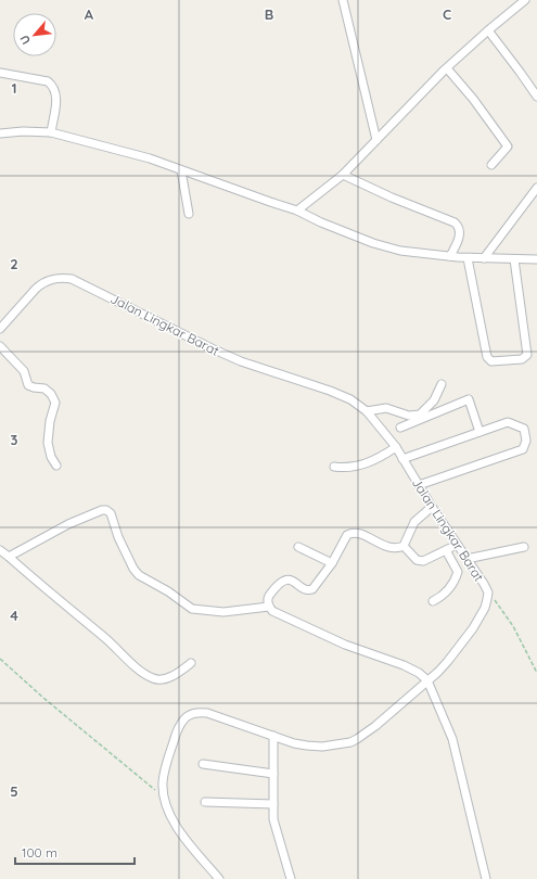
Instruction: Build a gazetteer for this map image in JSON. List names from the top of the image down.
{
  "streets": {
    "street": ["Jalan Lingkar Barat"]
  },
  "scale_bar": "100 m",
  "north": "bottom left",
  "grid": {
    "columns": ["A", "B", "C"],
    "rows": [
      "1",
      "2",
      "3",
      "4",
      "5"
    ]
  }
}
